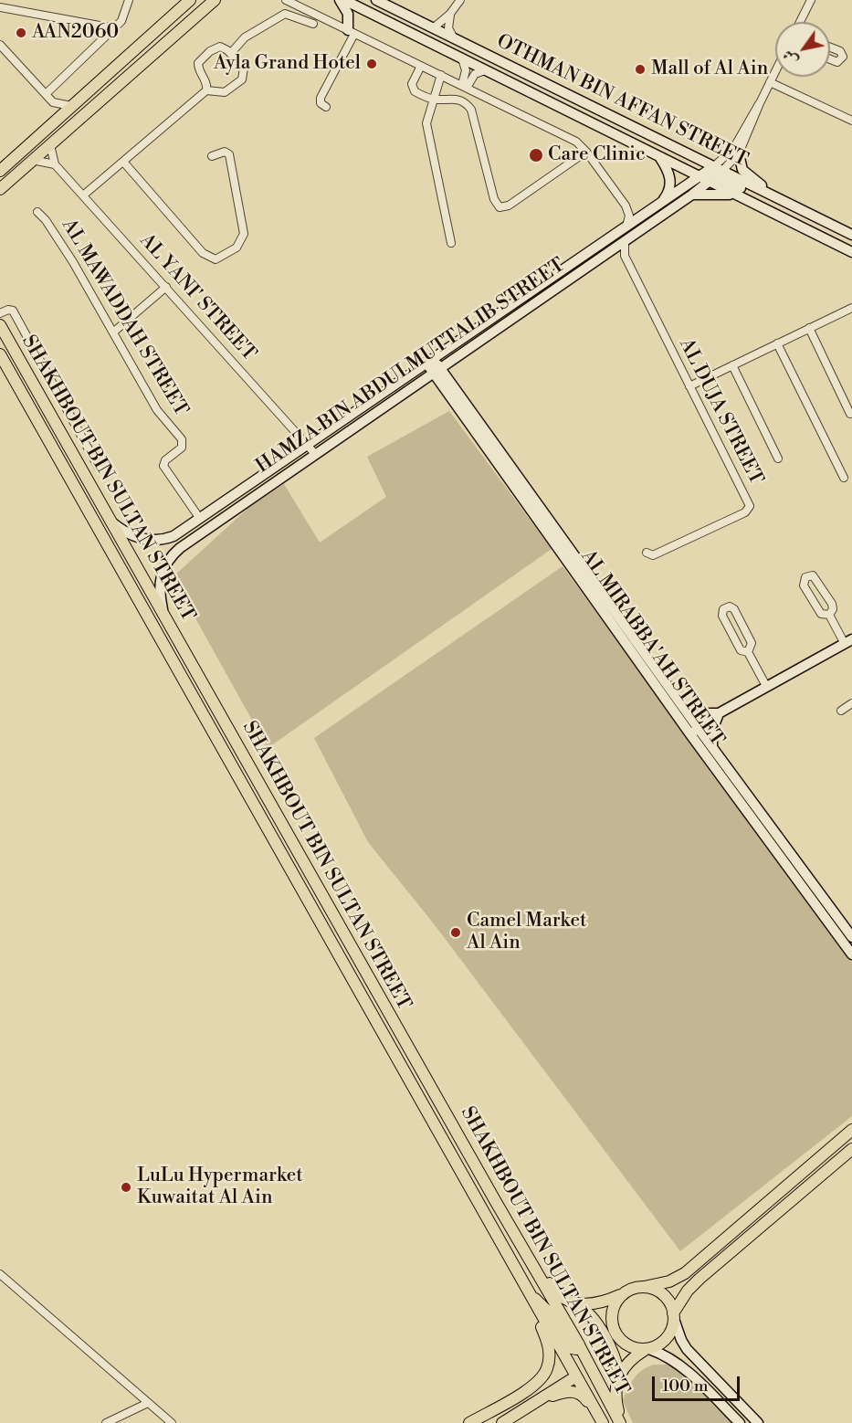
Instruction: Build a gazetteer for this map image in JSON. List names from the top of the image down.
{
  "streets": {
    "main road": ["SHAKHBOUT BIN SULTAN STREET"],
    "street": [
      "OTHMAN BIN AFFAN STREET",
      "AL YANI' STREET",
      "AL MAWADDAH STREET",
      "HAMZA BIN ABDULMUTTALIB STREET",
      "AL DUJA STREET",
      "AL MIRABBA'AH STREET"
    ]
  },
  "crossings": [
    ["OTHMAN BIN AFFAN STREET", "HAMZA BIN ABDULMUTTALIB STREET"],
    ["AL YANI' STREET", "HAMZA BIN ABDULMUTTALIB STREET"],
    ["AL MAWADDAH STREET", "HAMZA BIN ABDULMUTTALIB STREET"],
    ["HAMZA BIN ABDULMUTTALIB STREET", "AL DUJA STREET"],
    ["HAMZA BIN ABDULMUTTALIB STREET", "SHAKHBOUT BIN SULTAN STREET"],
    ["HAMZA BIN ABDULMUTTALIB STREET", "AL MIRABBA'AH STREET"]
  ],
  "places": [
    "AAN2060",
    "Ayla Grand Hotel",
    "Mall of Al Ain",
    "Care Clinic",
    "Camel Market Al Ain",
    "LuLu Hypermarket Kuwaitat Al Ain"
  ],
  "scale_bar": "100 m",
  "north": "bottom left"
}
